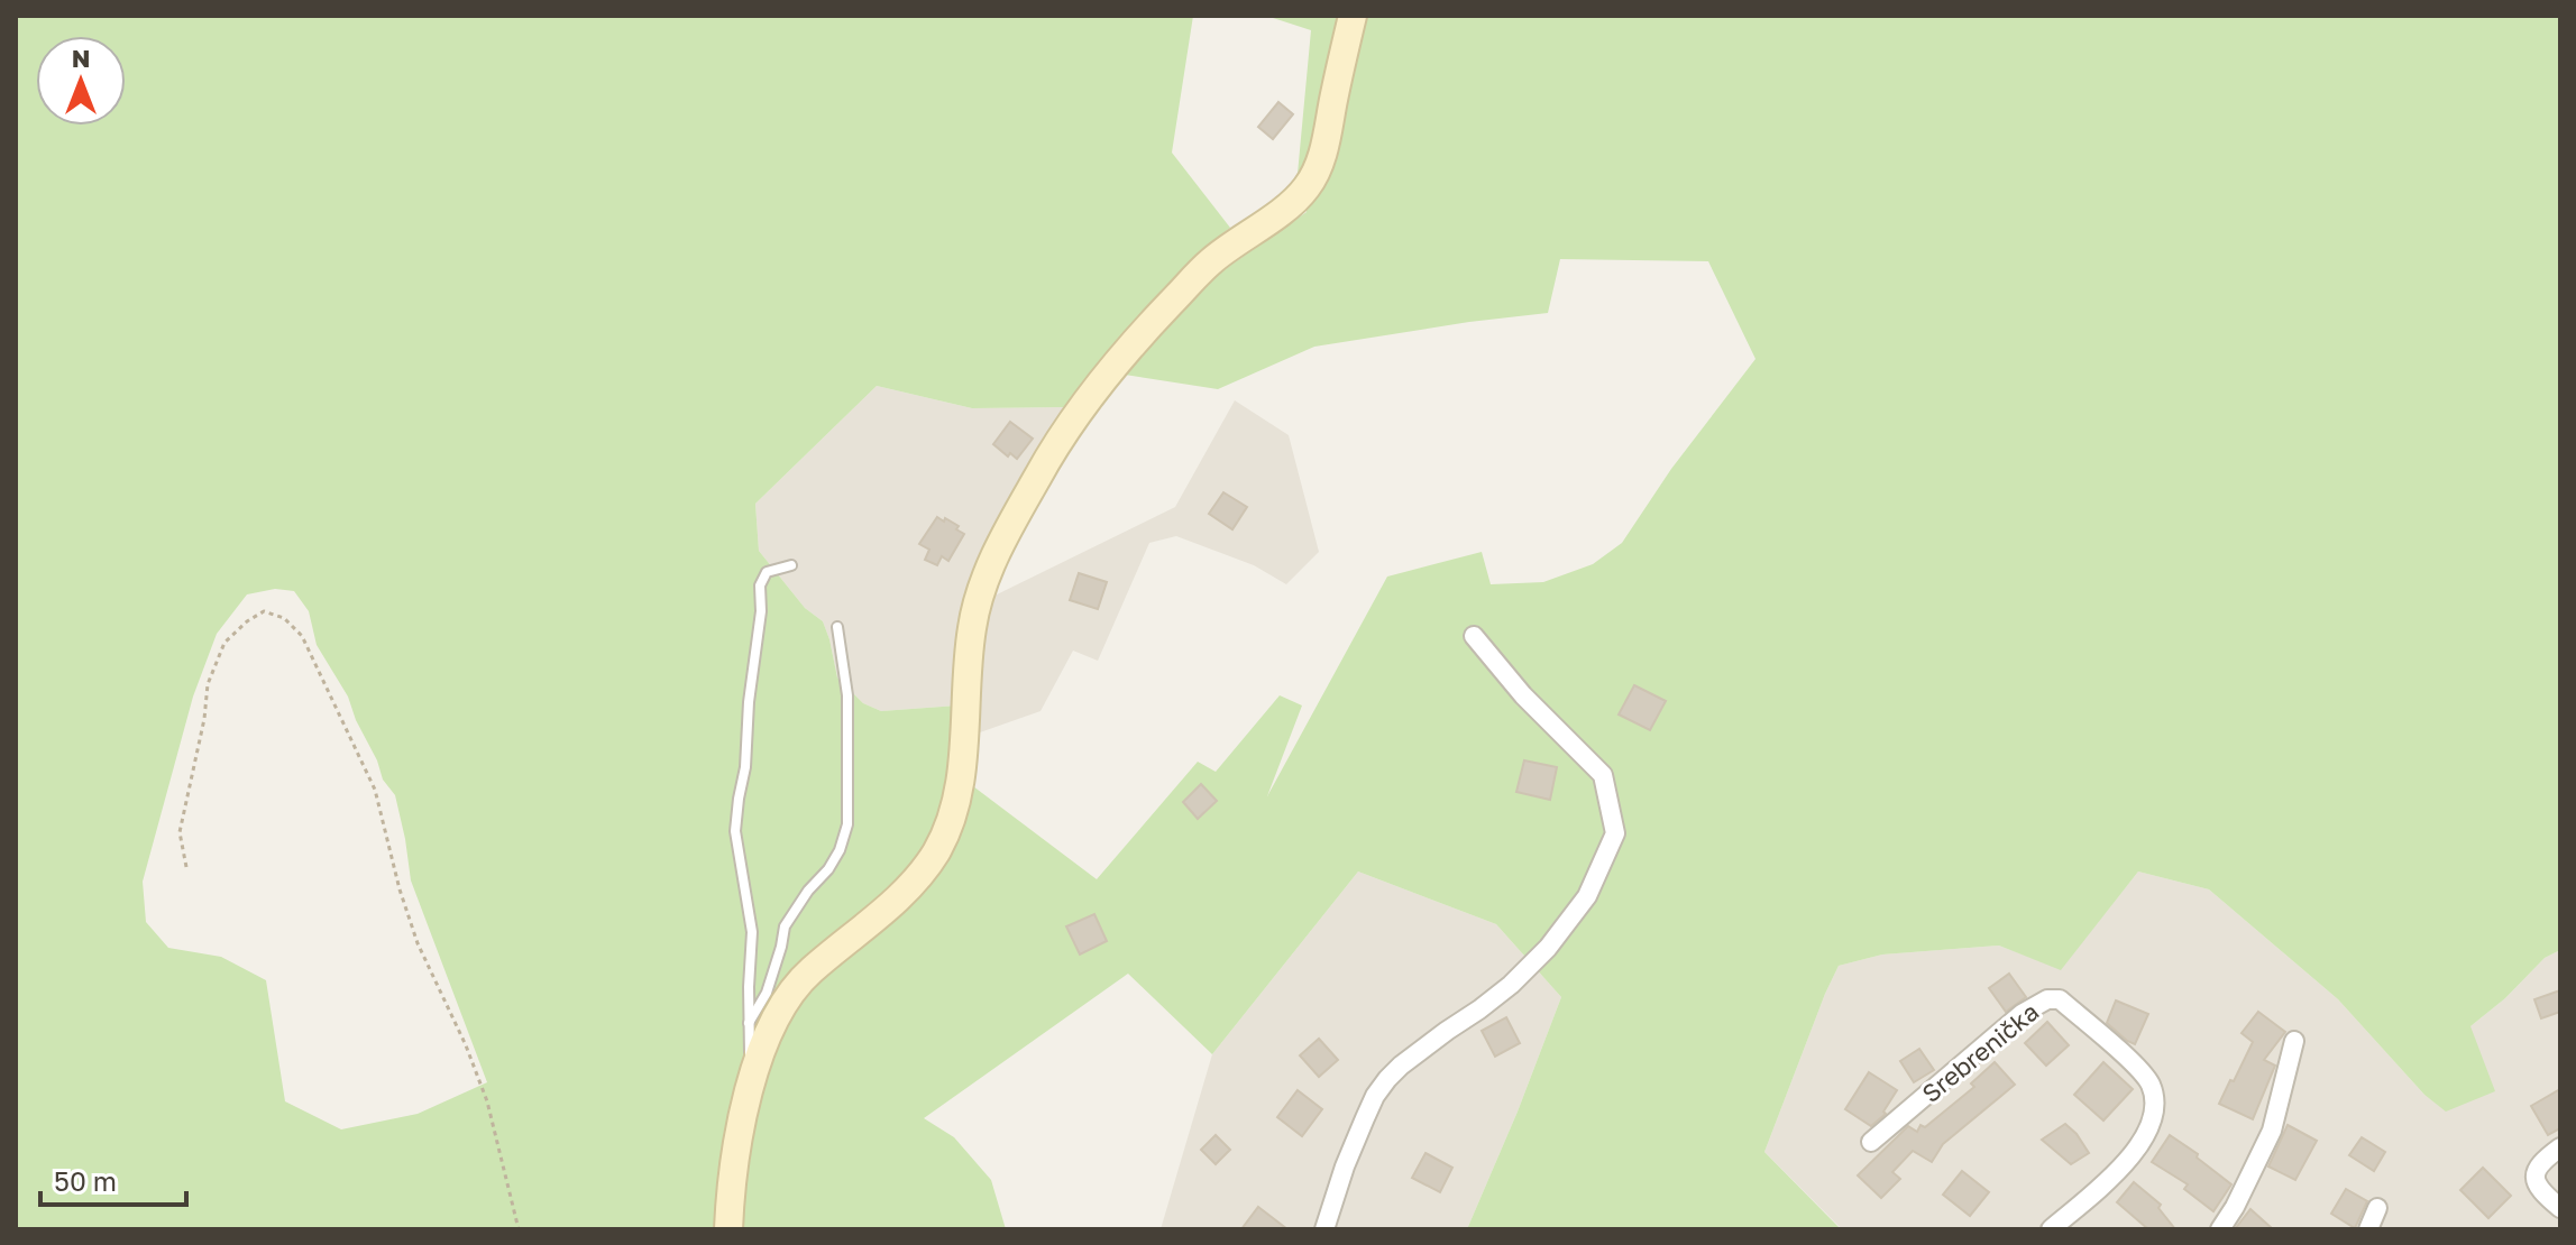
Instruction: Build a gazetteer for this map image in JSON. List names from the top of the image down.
{
  "streets": {
    "street": ["Srebrenička"]
  },
  "scale_bar": "50 m",
  "north": "top"
}
